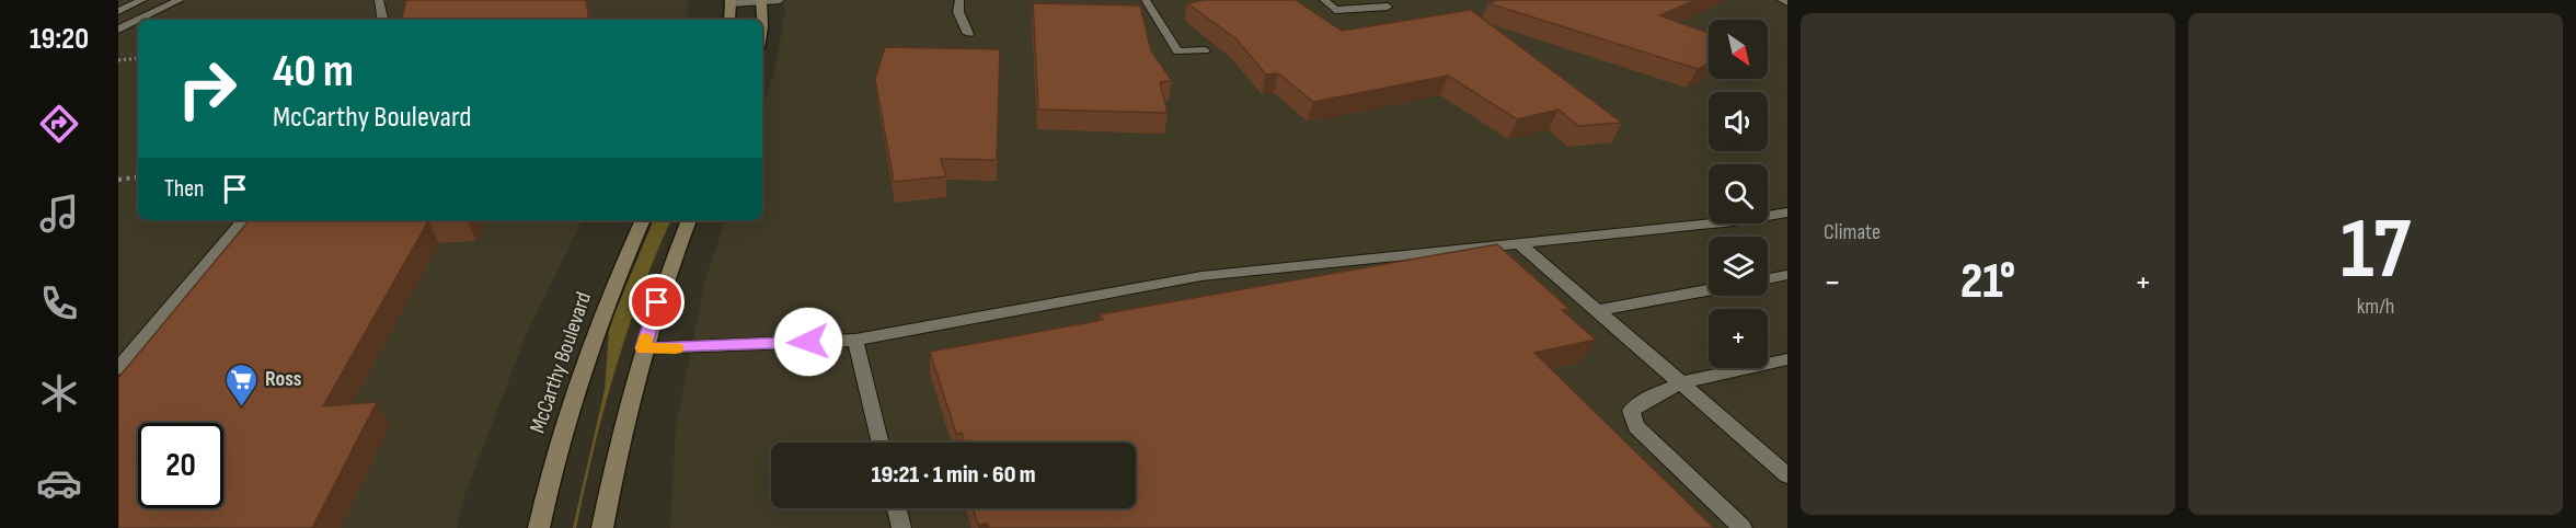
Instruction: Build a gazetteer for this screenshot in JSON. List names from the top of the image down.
{
  "streets": {
    "main road": ["McCarthy Boulevard"]
  },
  "places": {
    "supermarket": ["Ross"]
  },
  "north": "bottom right",
  "page": {
    "tabs": "19:20",
    "tile": [
      "Climate",
      ["17", "km/h"]
    ],
    "map_buttons": "+",
    "turn": ["40 m", "McCarthy Boulevard"],
    "then": "Then",
    "heat": ["−", "21°", "+"],
    "limit": "20",
    "trip": "19:21 · 1 min · 60 m"
  }
}
